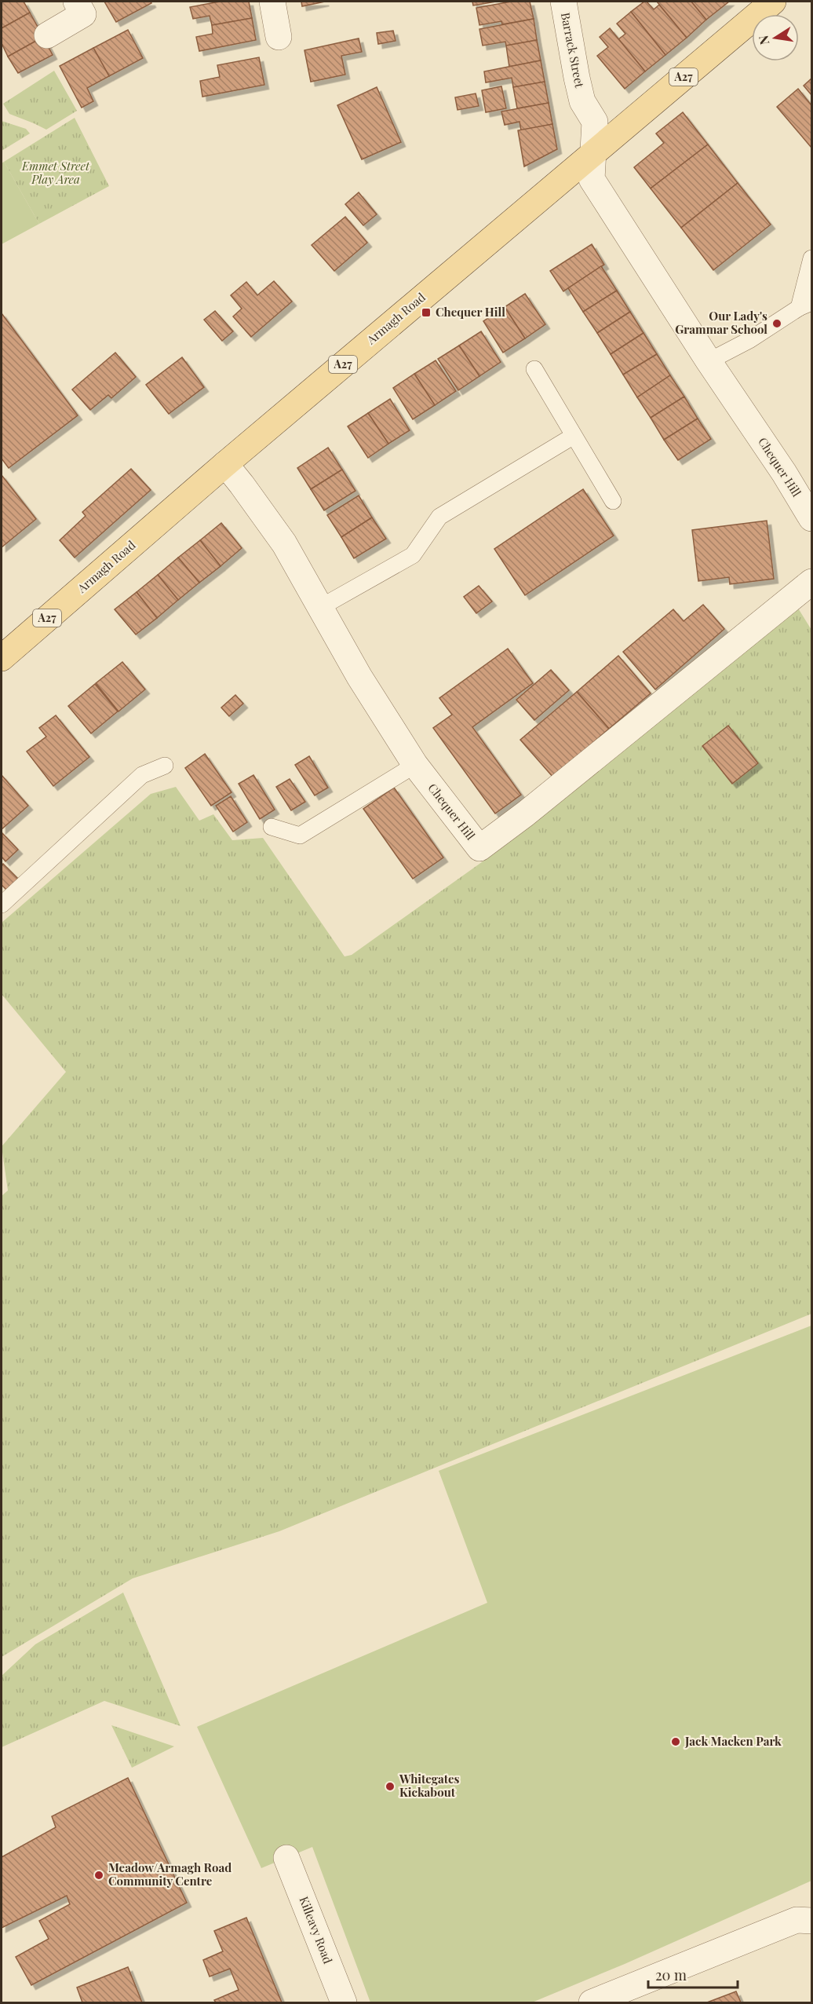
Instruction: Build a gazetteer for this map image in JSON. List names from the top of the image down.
{
  "streets": {
    "main road": ["A27", "Armagh Road"],
    "street": ["Barrack Street", "Chequer Hill", "Killeavy Road"]
  },
  "crossings": [
    ["Barrack Street", "Armagh Road"],
    ["Barrack Street", "Chequer Hill"],
    ["Armagh Road", "Chequer Hill"]
  ],
  "parks": ["Emmet Street Play Area"],
  "places": {
    "transit": ["Chequer Hill"],
    "other": [
      "Our Lady's Grammar School",
      "Jack Macken Park",
      "Whitegates Kickabout",
      "Meadow/Armagh Road Community Centre"
    ]
  },
  "scale_bar": "20 m",
  "north": "left"
}
